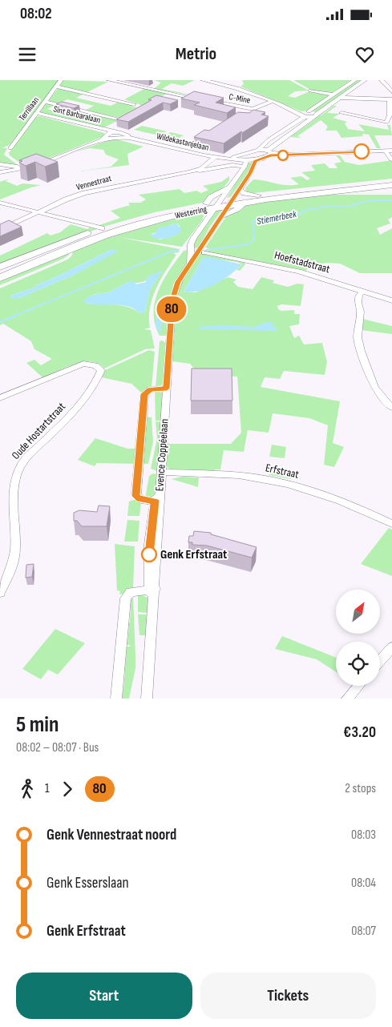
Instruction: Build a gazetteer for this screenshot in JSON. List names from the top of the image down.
{
  "streets": {
    "highway": ["Westerring"],
    "street": [
      "C-Mine",
      "Terrillaan",
      "Sint Barbaralaan",
      "Wildekastanjelaan",
      "Vennestraat",
      "Hoefstadstraat",
      "Oude Hostartstraat",
      "Evence Coppéelaan",
      "Erfstraat"
    ]
  },
  "crossings": [
    ["Terrillaan", "Sint Barbaralaan"],
    ["Sint Barbaralaan", "Wildekastanjelaan"],
    ["Wildekastanjelaan", "Vennestraat"],
    ["Wildekastanjelaan", "Evence Coppéelaan"],
    ["Vennestraat", "Evence Coppéelaan"],
    ["Westerring", "Evence Coppéelaan"],
    ["Evence Coppéelaan", "Erfstraat"]
  ],
  "water": ["Stiemerbeek"],
  "places": ["Genk Erfstraat"],
  "lines": ["bus line 80"],
  "north": "top right",
  "page": {
    "status": "08:02",
    "header": "Metrio",
    "on_map": "80",
    "heading": ["5 min", "08:02 – 08:07 · Bus", "€3.20"],
    "legs": ["1", "80", "2 stops"],
    "list": [
      {
        "name": "Genk Vennestraat noord",
        "value": "08:03"
      },
      {
        "name": "Genk Esserslaan",
        "value": "08:04"
      },
      {
        "name": "Genk Erfstraat",
        "value": "08:07"
      }
    ],
    "buttons": ["Start", "Tickets"]
  }
}
